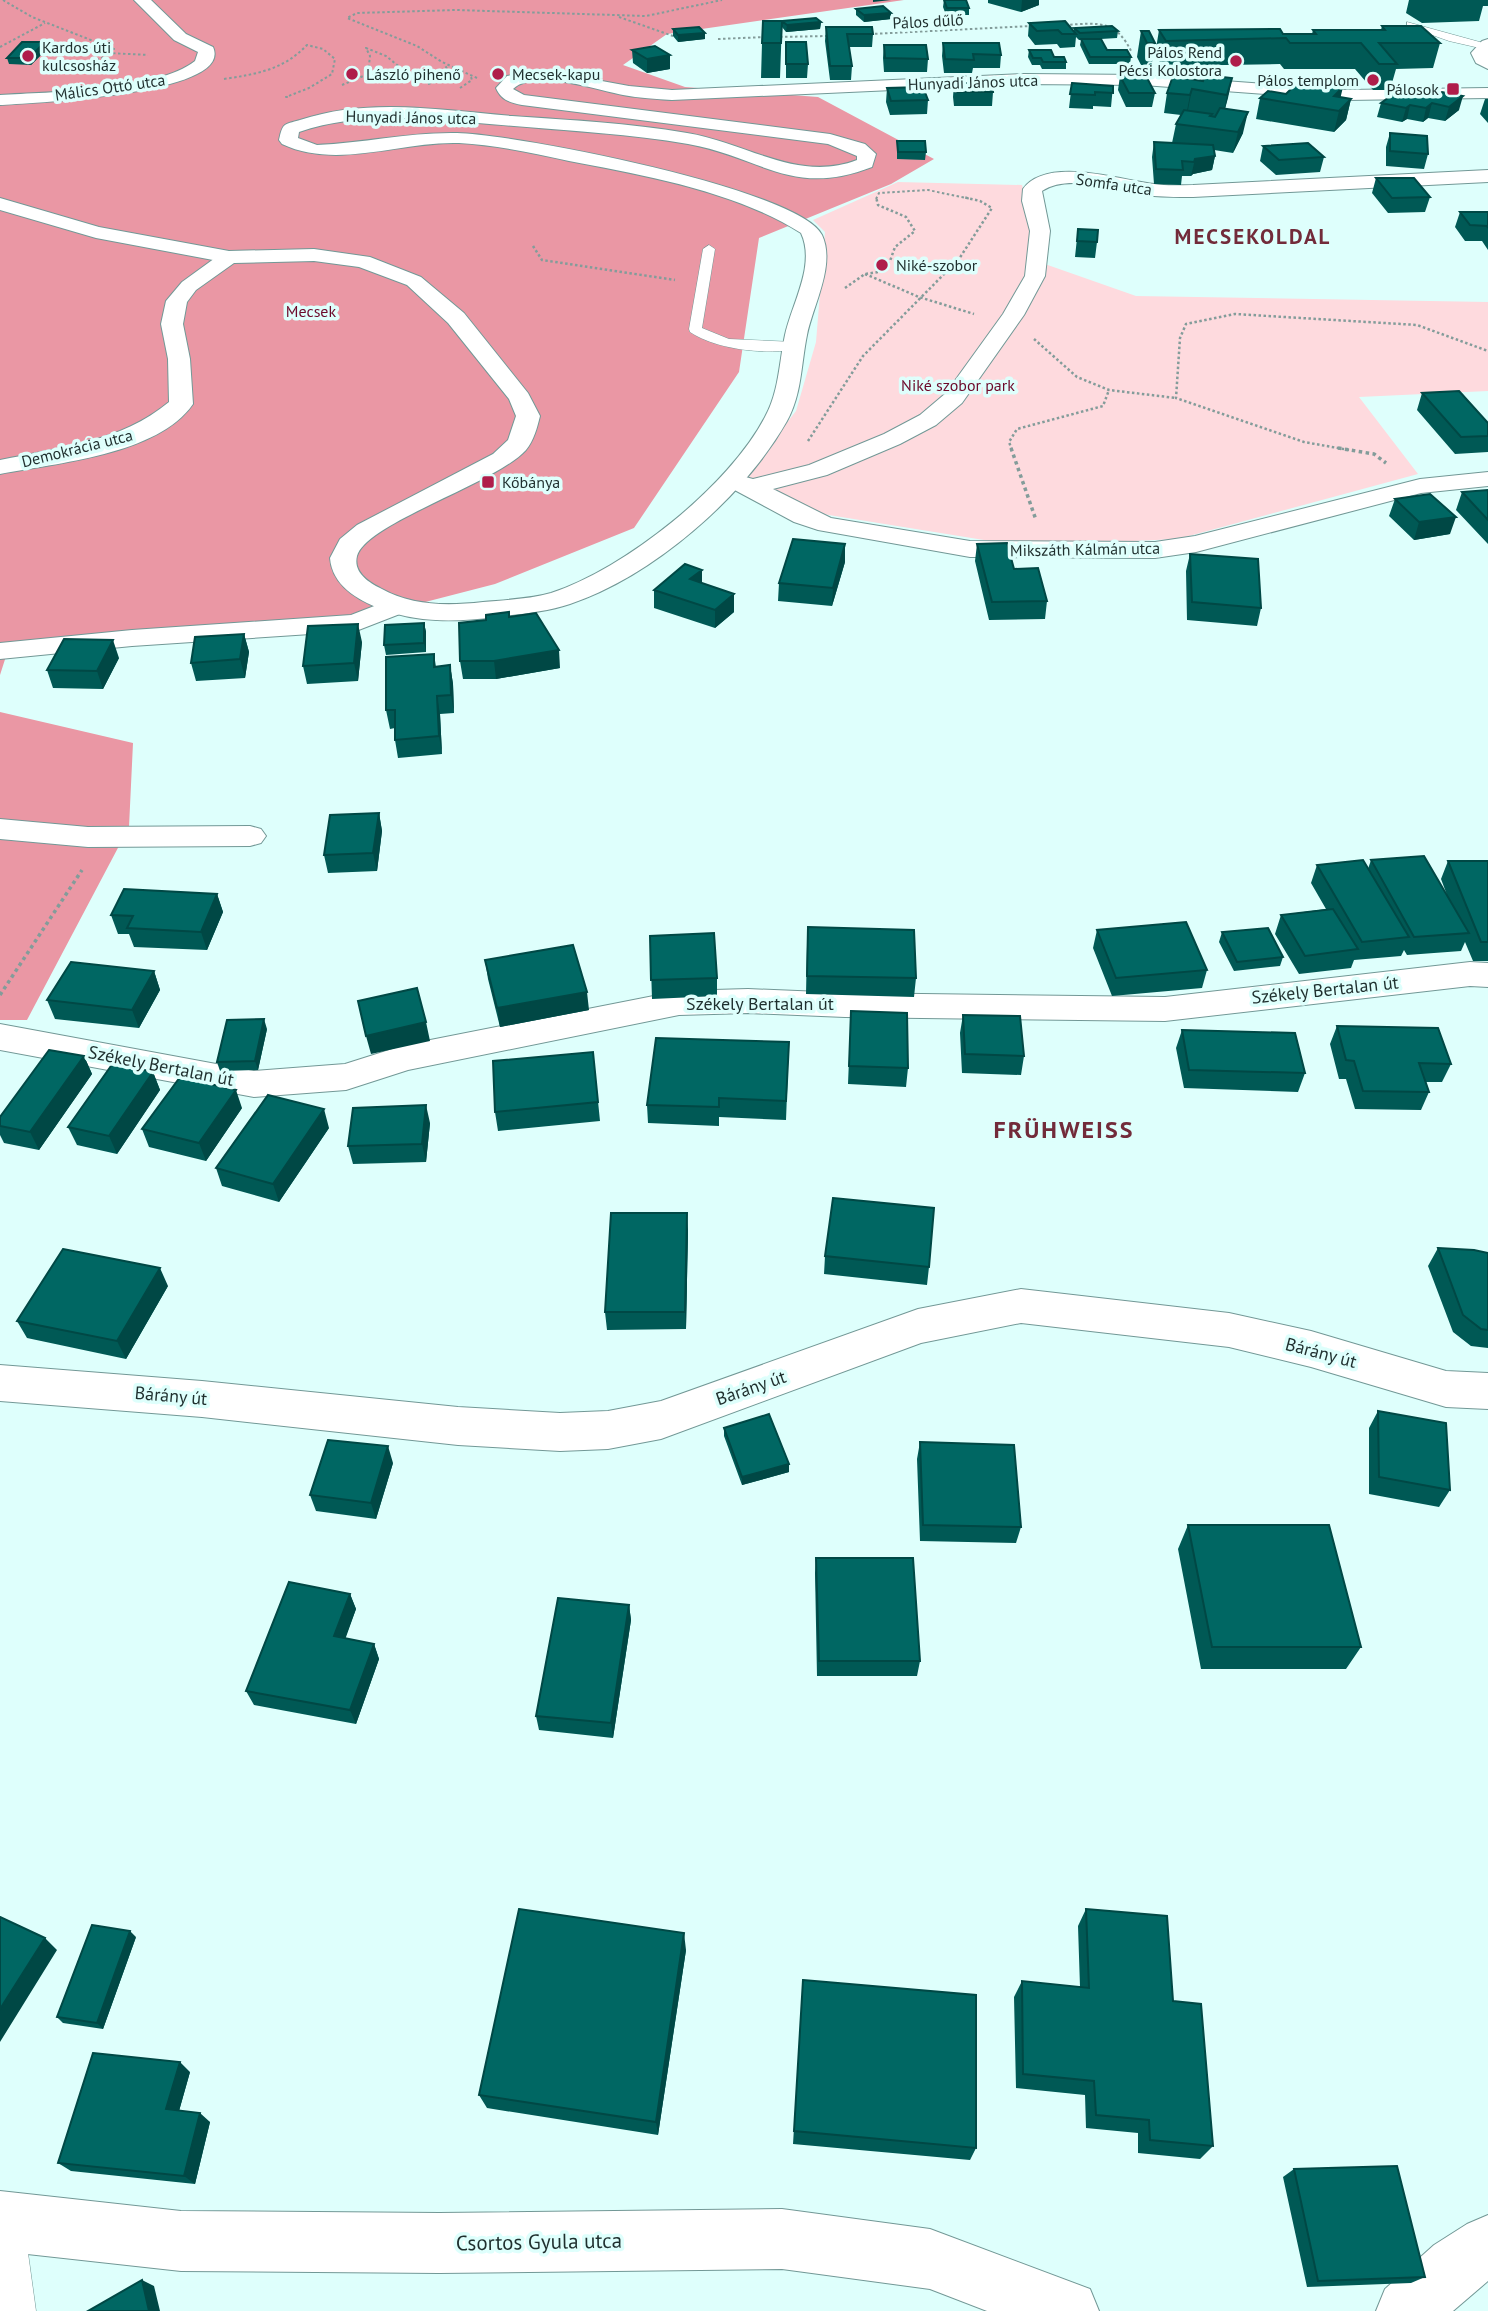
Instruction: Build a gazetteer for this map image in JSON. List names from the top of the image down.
{
  "streets": {
    "street": [
      "Hunyadi János utca",
      "Málics Ottó utca",
      "Somfa utca",
      "Demokrácia utca",
      "Mikszáth Kálmán utca",
      "Székely Bertalan út",
      "Bárány út",
      "Csortos Gyula utca"
    ],
    "path": ["Pálos dűlő"]
  },
  "crossings": [
    ["Hunyadi János utca", "Somfa utca"],
    ["Hunyadi János utca", "Demokrácia utca"],
    ["Hunyadi János utca", "Mikszáth Kálmán utca"],
    ["Somfa utca", "Mikszáth Kálmán utca"]
  ],
  "districts": ["MECSEKOLDAL", "FRÜHWEISS"],
  "parks": ["Mecsek", "Niké szobor park"],
  "places": {
    "other": [
      "Kardos úti kulcsosház",
      "Pálos Rend Pécsi Kolostora",
      "László pihenő",
      "Mecsek-kapu",
      "Pálos templom",
      "Niké-szobor"
    ],
    "transit": ["Pálosok", "Kőbánya"]
  }
}
